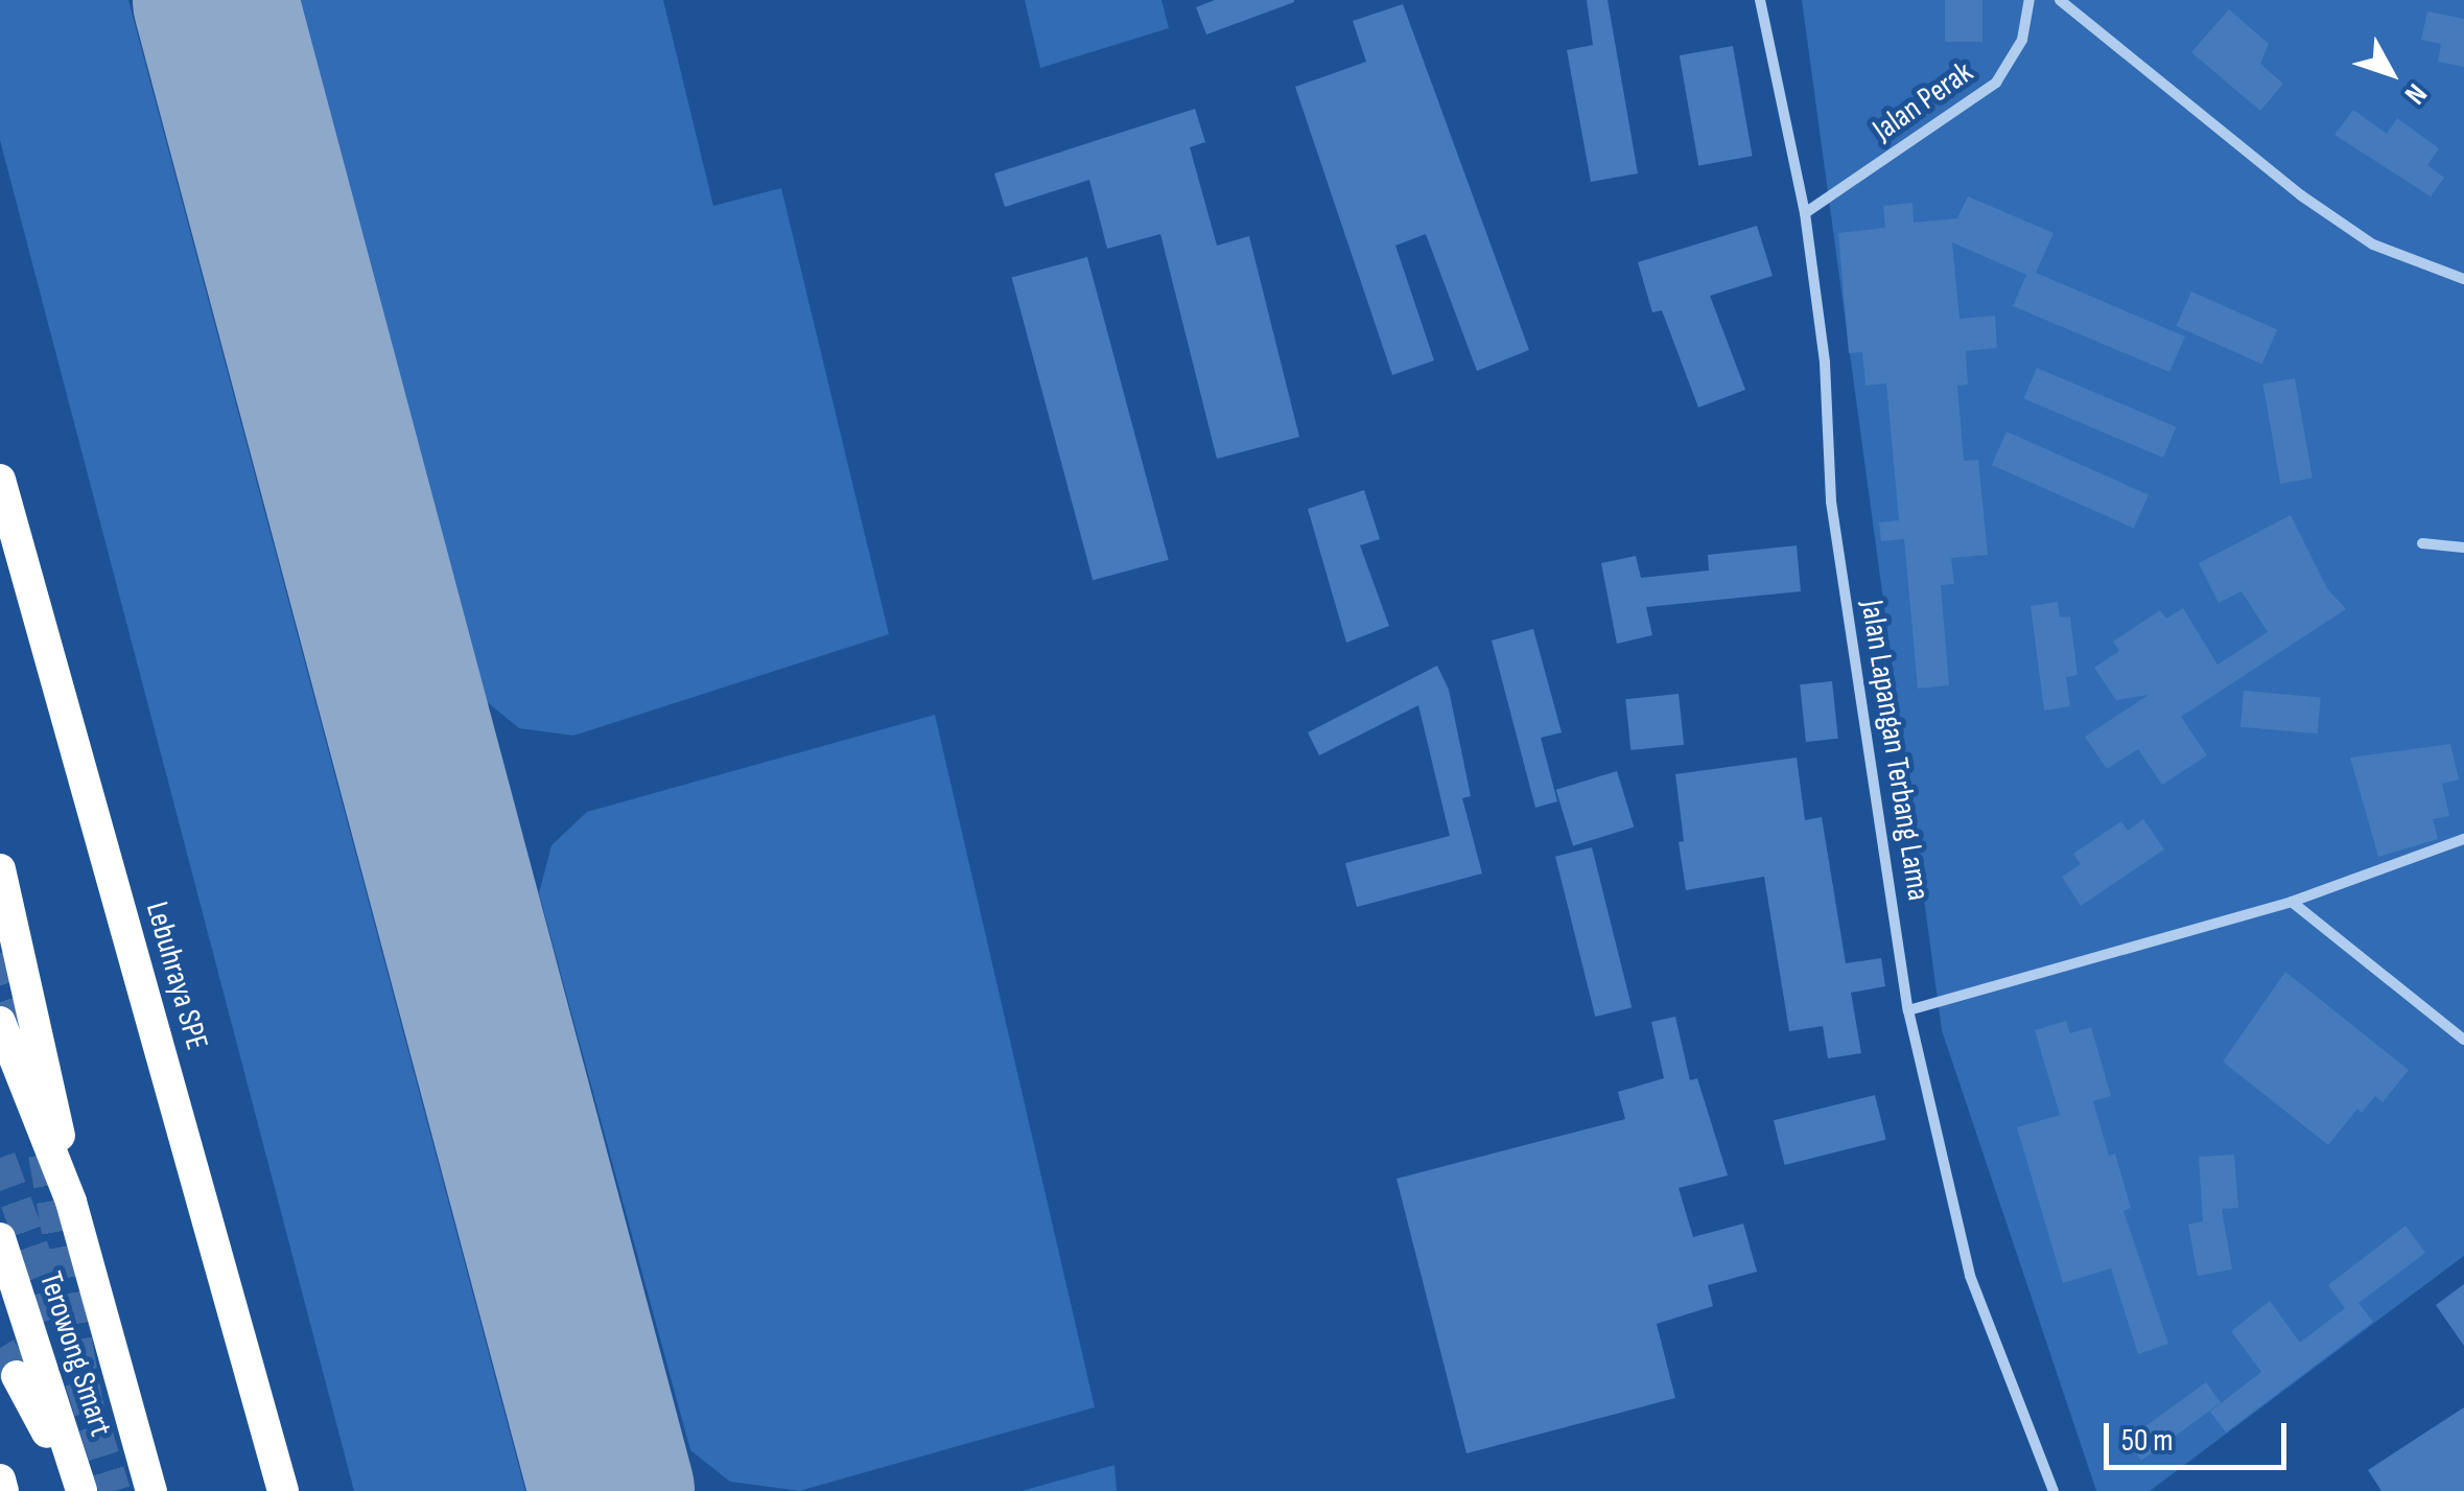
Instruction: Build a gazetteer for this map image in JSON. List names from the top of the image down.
{
  "streets": {
    "highway": ["Lebuhraya SPE", "Terowong Smart"],
    "street": ["Jalan Perak", "Jalan Lapangan Terbang Lama"]
  },
  "crossings": [
    ["Jalan Perak", "Jalan Lapangan Terbang Lama"]
  ],
  "scale_bar": "50 m",
  "north": "bottom right"
}
